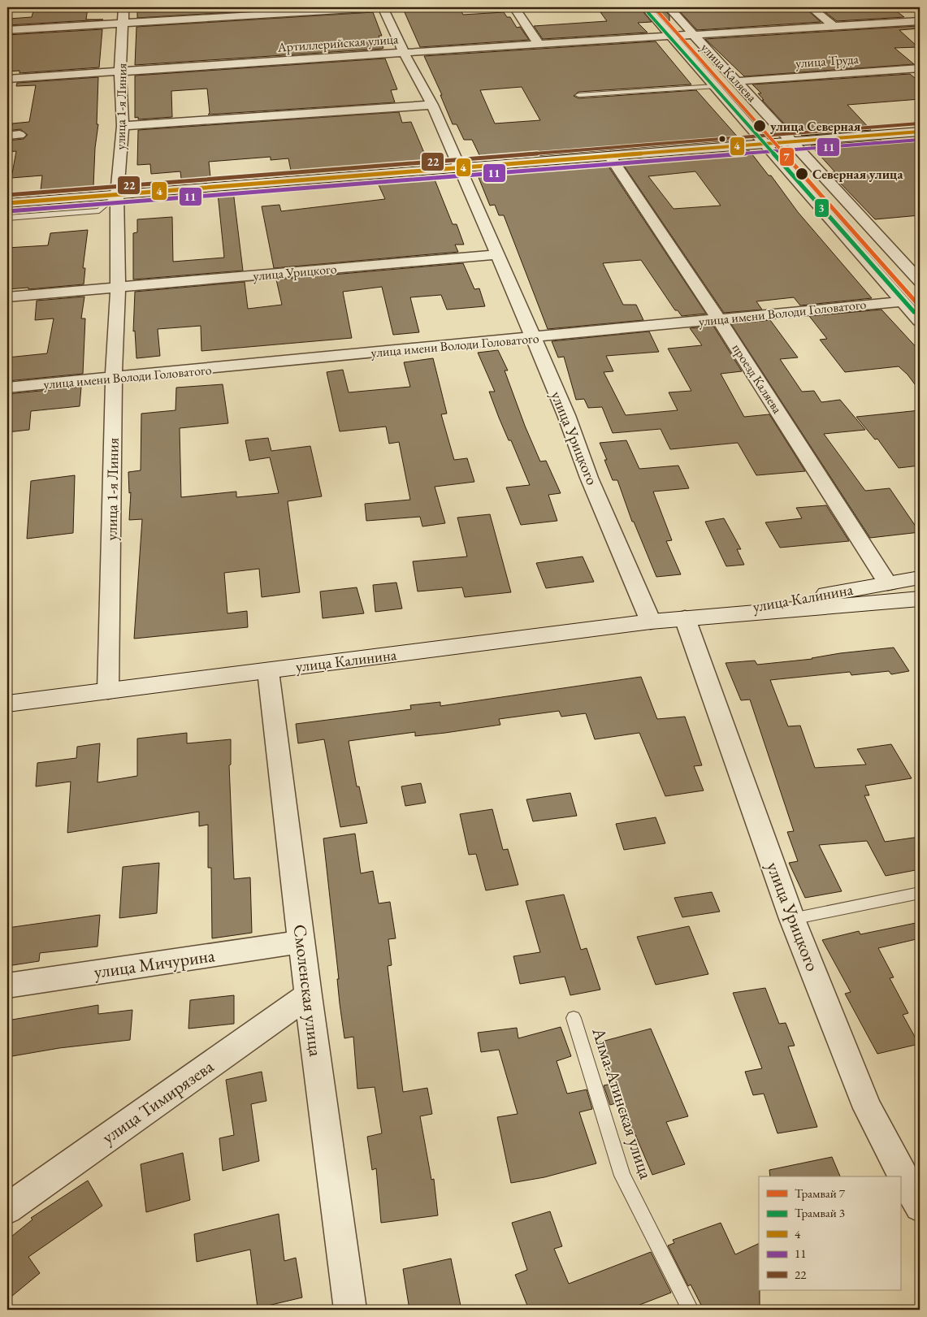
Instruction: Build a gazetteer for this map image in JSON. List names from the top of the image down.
{
  "streets": {
    "main road": ["улица Калинина"],
    "street": [
      "Артиллерийская улица",
      "улица Труда",
      "улица Каляева",
      "улица 1-я Линия",
      "улица Урицкого",
      "улица имени Володи Головатого",
      "проезд Каляева",
      "улица Мичурина",
      "Смоленская улица",
      "улица Тимирязева"
    ],
    "lane": ["Алма-Атинская улица"]
  },
  "crossings": [
    ["Артиллерийская улица", "улица Каляева"],
    ["Артиллерийская улица", "улица 1-я Линия"],
    ["Артиллерийская улица", "улица Урицкого"],
    ["улица Труда", "улица Каляева"],
    ["улица Каляева", "улица имени Володи Головатого"],
    ["улица 1-я Линия", "улица Урицкого"],
    ["улица 1-я Линия", "улица имени Володи Головатого"],
    ["улица 1-я Линия", "улица Калинина"],
    ["улица Урицкого", "улица имени Володи Головатого"],
    ["улица Урицкого", "улица Калинина"],
    ["улица имени Володи Головатого", "проезд Каляева"],
    ["проезд Каляева", "улица Калинина"],
    ["улица Калинина", "Смоленская улица"],
    ["улица Мичурина", "Смоленская улица"],
    ["Смоленская улица", "улица Тимирязева"]
  ],
  "places": ["улица Северная", "Северная улица"],
  "lines": [
    "tram line 7",
    "tram line 3",
    "transit line 22",
    "transit line 4",
    "transit line 11"
  ],
  "legend": [
    "Трамвай 7",
    "Трамвай 3",
    "4",
    "11",
    "22"
  ]
}
